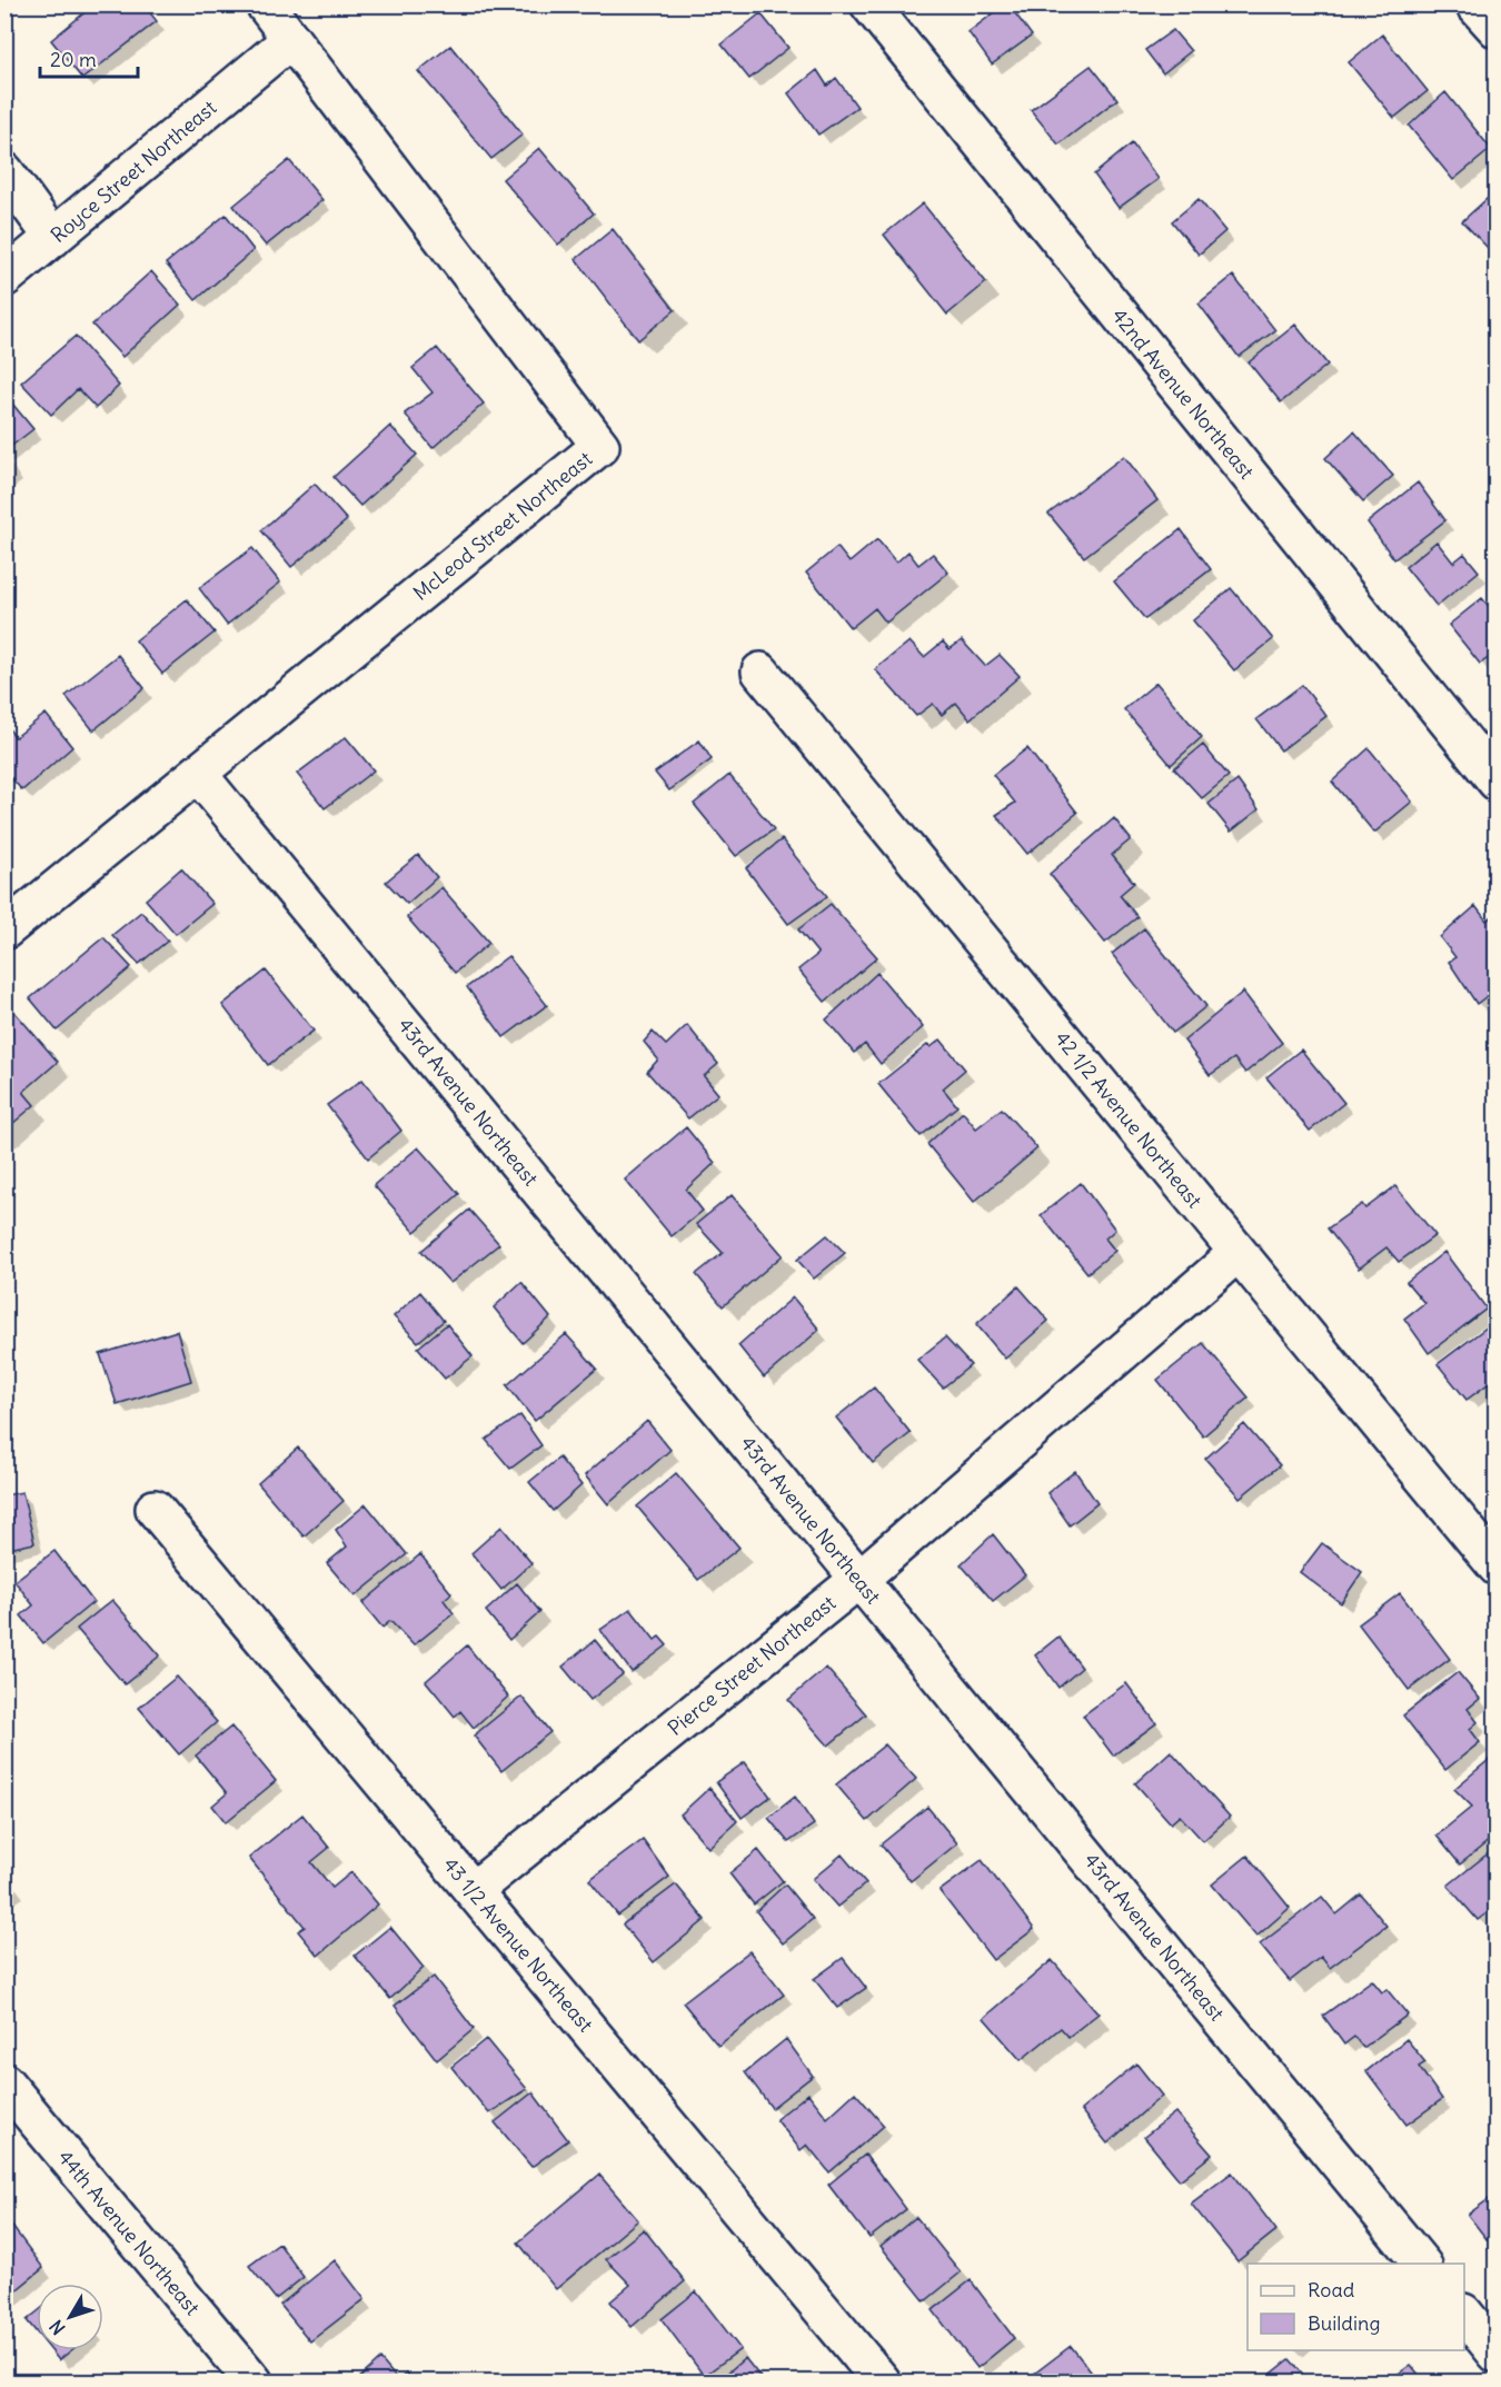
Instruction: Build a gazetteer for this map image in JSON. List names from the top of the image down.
{
  "streets": {
    "street": [
      "Royce Street Northeast",
      "42nd Avenue Northeast",
      "McLeod Street Northeast",
      "43rd Avenue Northeast",
      "42 1/2 Avenue Northeast",
      "Pierce Street Northeast",
      "43 1/2 Avenue Northeast",
      "44th Avenue Northeast"
    ]
  },
  "crossings": [
    ["Royce Street Northeast", "McLeod Street Northeast"],
    ["McLeod Street Northeast", "43rd Avenue Northeast"],
    ["43rd Avenue Northeast", "Pierce Street Northeast"],
    ["42 1/2 Avenue Northeast", "Pierce Street Northeast"],
    ["Pierce Street Northeast", "43 1/2 Avenue Northeast"]
  ],
  "legend": ["Road", "Building"],
  "scale_bar": "20 m",
  "north": "bottom left"
}
